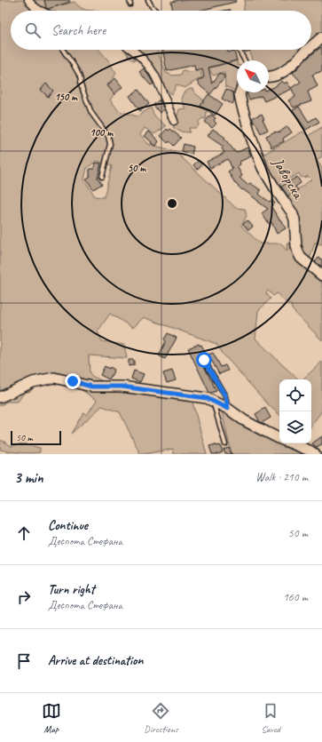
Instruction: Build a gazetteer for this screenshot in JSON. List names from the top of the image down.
{
  "streets": {
    "street": ["Јаворска"]
  },
  "scale_bar": "50 m",
  "north": "top left",
  "page": {
    "search": "Search here",
    "scale": "50 m",
    "heading": ["3 min", "Walk · 210 m"],
    "list": [
      ["Continue", "Деспота Стефана", "50 m"],
      ["Turn right", "Деспота Стефана", "160 m"],
      "Arrive at destination"
    ],
    "nav": ["Map", "Directions", "Saved"]
  },
  "rings": ["150 m", "100 m", "50 m"]
}
